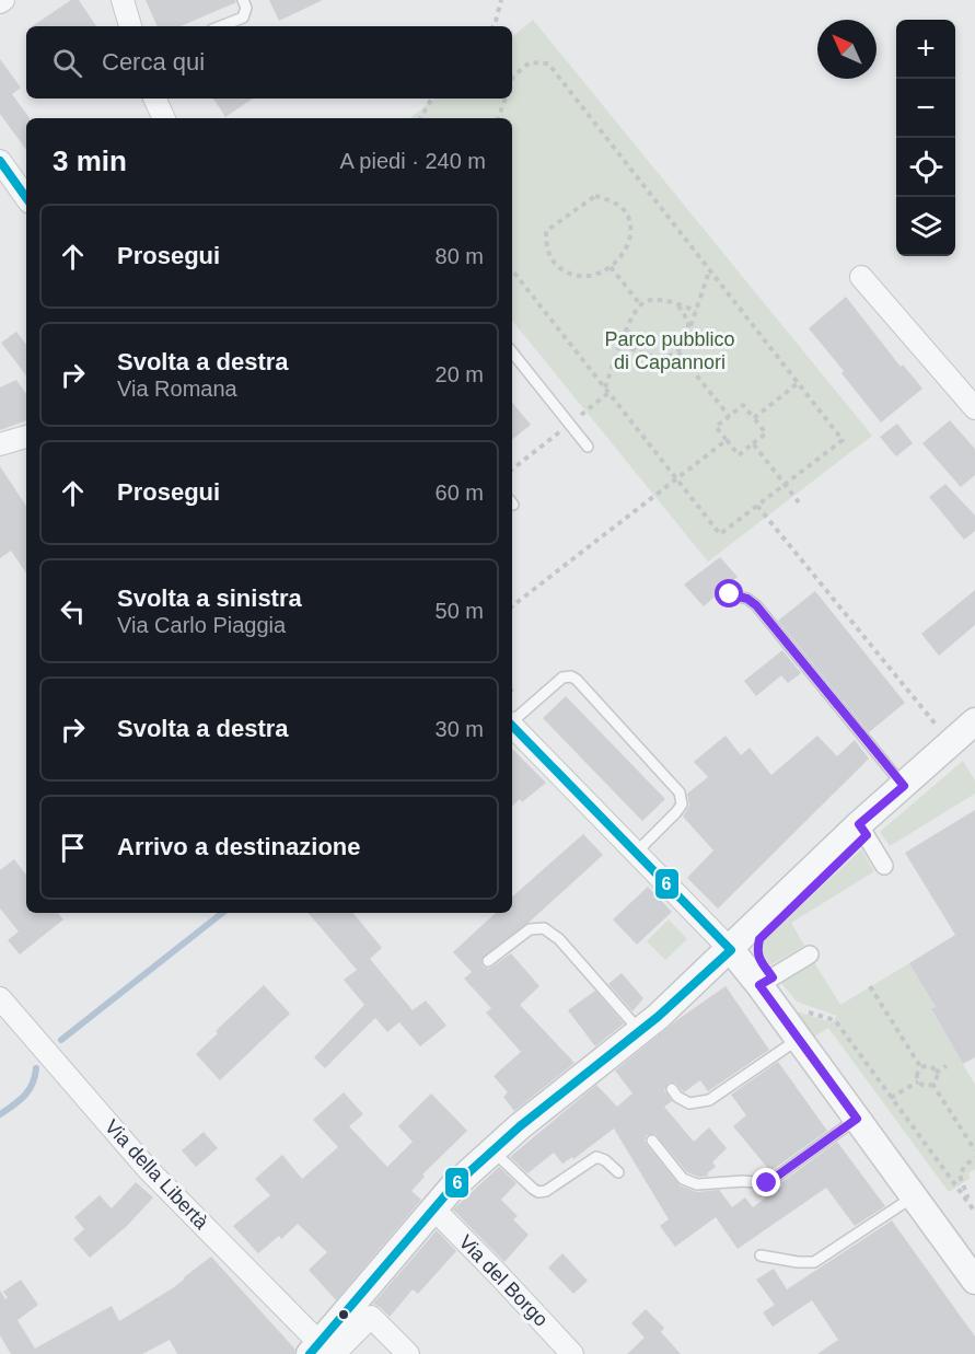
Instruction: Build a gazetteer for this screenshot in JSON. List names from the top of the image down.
{
  "streets": {
    "street": ["Via della Libertà", "Via del Borgo"]
  },
  "parks": ["Parco pubblico di Capannori"],
  "lines": ["transit line 6"],
  "north": "top left",
  "page": {
    "map_buttons": ["+", "−"],
    "search": "Cerca qui",
    "heading": ["3 min", "A piedi · 240 m"],
    "list": [
      ["Prosegui", "80 m"],
      ["Svolta a destra", "Via Romana", "20 m"],
      ["Prosegui", "60 m"],
      ["Svolta a sinistra", "Via Carlo Piaggia", "50 m"],
      ["Svolta a destra", "30 m"],
      "Arrivo a destinazione"
    ]
  }
}
